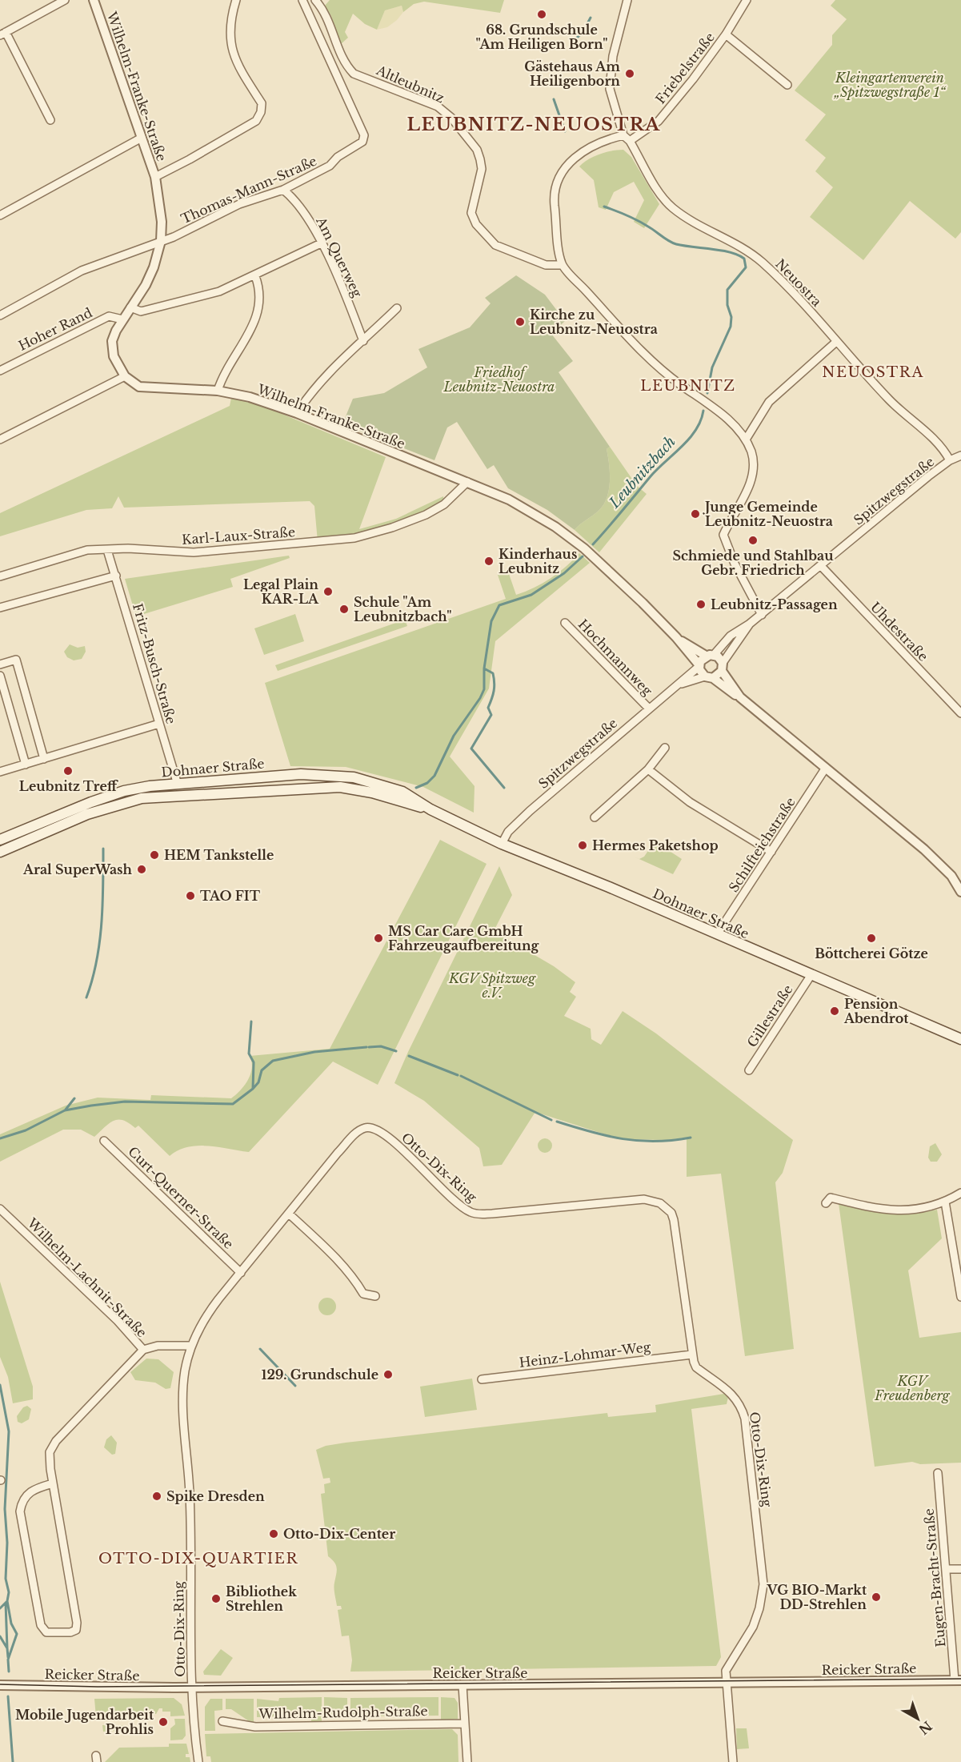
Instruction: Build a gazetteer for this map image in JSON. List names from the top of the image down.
{
  "streets": {
    "main road": ["Dohnaer Straße"],
    "street": [
      "Friebelstraße",
      "Altleubnitz",
      "Wilhelm-Franke-Straße",
      "Thomas-Mann-Straße",
      "Am Querweg",
      "Neuostra",
      "Hoher Rand",
      "Spitzwegstraße",
      "Karl-Laux-Straße",
      "Uhdestraße",
      "Hochmannweg",
      "Fritz-Busch-Straße",
      "Schilfteichstraße",
      "Gillestraße",
      "Otto-Dix-Ring",
      "Curt-Querner-Straße",
      "Wilhelm-Lachnit-Straße",
      "Heinz-Lohmar-Weg",
      "Eugen-Bracht-Straße",
      "Reicker Straße",
      "Wilhelm-Rudolph-Straße"
    ]
  },
  "crossings": [
    ["Friebelstraße", "Neuostra"],
    ["Wilhelm-Franke-Straße", "Thomas-Mann-Straße"],
    ["Wilhelm-Franke-Straße", "Hoher Rand"],
    ["Wilhelm-Franke-Straße", "Spitzwegstraße"],
    ["Wilhelm-Franke-Straße", "Karl-Laux-Straße"],
    ["Thomas-Mann-Straße", "Am Querweg"],
    ["Neuostra", "Spitzwegstraße"],
    ["Spitzwegstraße", "Uhdestraße"],
    ["Spitzwegstraße", "Hochmannweg"],
    ["Spitzwegstraße", "Dohnaer Straße"],
    ["Karl-Laux-Straße", "Fritz-Busch-Straße"],
    ["Fritz-Busch-Straße", "Dohnaer Straße"],
    ["Dohnaer Straße", "Schilfteichstraße"],
    ["Dohnaer Straße", "Gillestraße"],
    ["Otto-Dix-Ring", "Curt-Querner-Straße"],
    ["Otto-Dix-Ring", "Wilhelm-Lachnit-Straße"],
    ["Otto-Dix-Ring", "Heinz-Lohmar-Weg"],
    ["Otto-Dix-Ring", "Reicker Straße"],
    ["Eugen-Bracht-Straße", "Reicker Straße"]
  ],
  "districts": [
    "LEUBNITZ-NEUOSTRA",
    "NEUOSTRA",
    "LEUBNITZ",
    "OTTO-DIX-QUARTIER"
  ],
  "water": ["Leubnitzbach"],
  "parks": [
    "Kleingartenverein „Spitzwegstraße 1“",
    "Friedhof Leubnitz-Neuostra",
    "KGV Spitzweg e.V.",
    "KGV Freudenberg"
  ],
  "places": [
    "68. Grundschule \"Am Heiligen Born\"",
    "Gästehaus Am Heiligenborn",
    "Kirche zu Leubnitz-Neuostra",
    "Junge Gemeinde Leubnitz-Neuostra",
    "Schmiede und Stahlbau Gebr. Friedrich",
    "Kinderhaus Leubnitz",
    "Legal Plain KAR-LA",
    "Leubnitz-Passagen",
    "Schule \"Am Leubnitzbach\"",
    "Leubnitz Treff",
    "Hermes Paketshop",
    "HEM Tankstelle",
    "Aral SuperWash",
    "TAO FIT",
    "MS Car Care GmbH Fahrzeugaufbereitung",
    "Böttcherei Götze",
    "Pension Abendrot",
    "129. Grundschule",
    "Spike Dresden",
    "Otto-Dix-Center",
    "VG BIO-Markt DD-Strehlen",
    "Bibliothek Strehlen",
    "Mobile Jugendarbeit Prohlis"
  ],
  "north": "bottom right"
}
